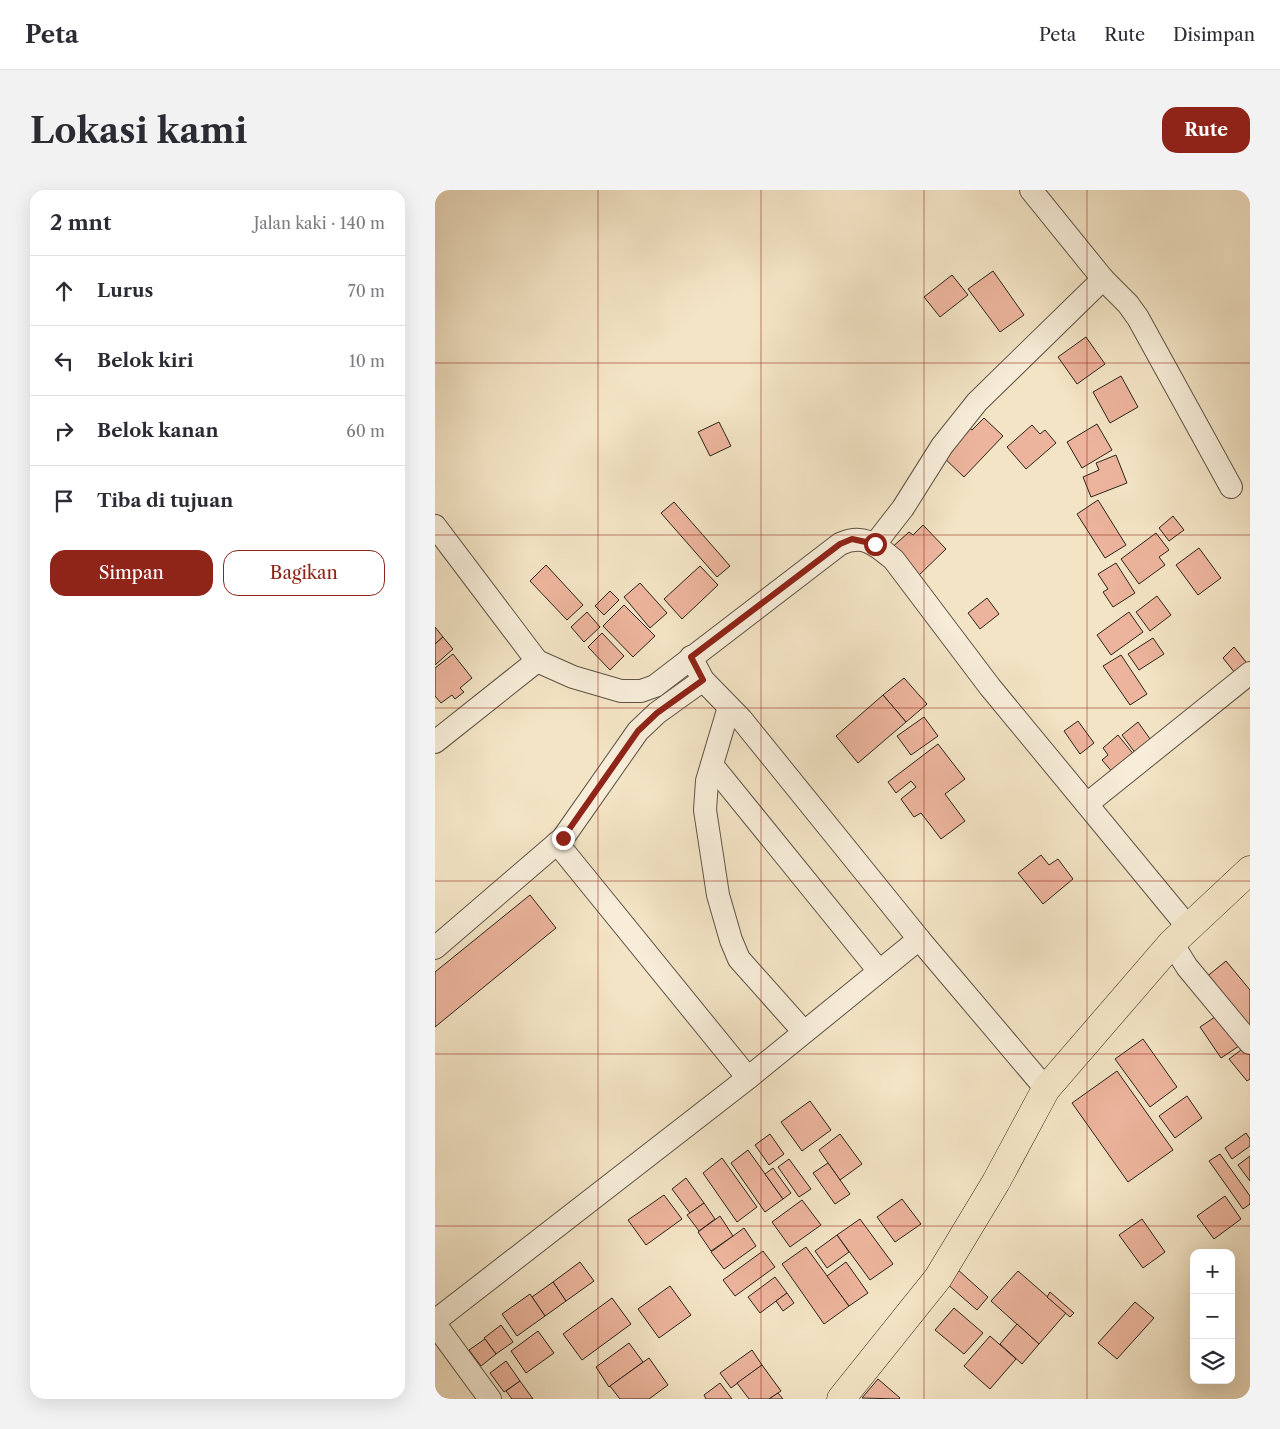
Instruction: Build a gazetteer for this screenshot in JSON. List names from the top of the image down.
{
  "page": {
    "header": "Peta",
    "nav": ["Peta", "Rute", "Disimpan"],
    "buttons": [
      "Rute",
      ["Simpan", "Bagikan"]
    ],
    "title": "Lokasi kami",
    "heading": ["2 mnt", "Jalan kaki · 140 m"],
    "list": [
      ["Lurus", "70 m"],
      ["Belok kiri", "10 m"],
      ["Belok kanan", "60 m"],
      "Tiba di tujuan"
    ],
    "map_buttons": ["+", "−"]
  }
}
